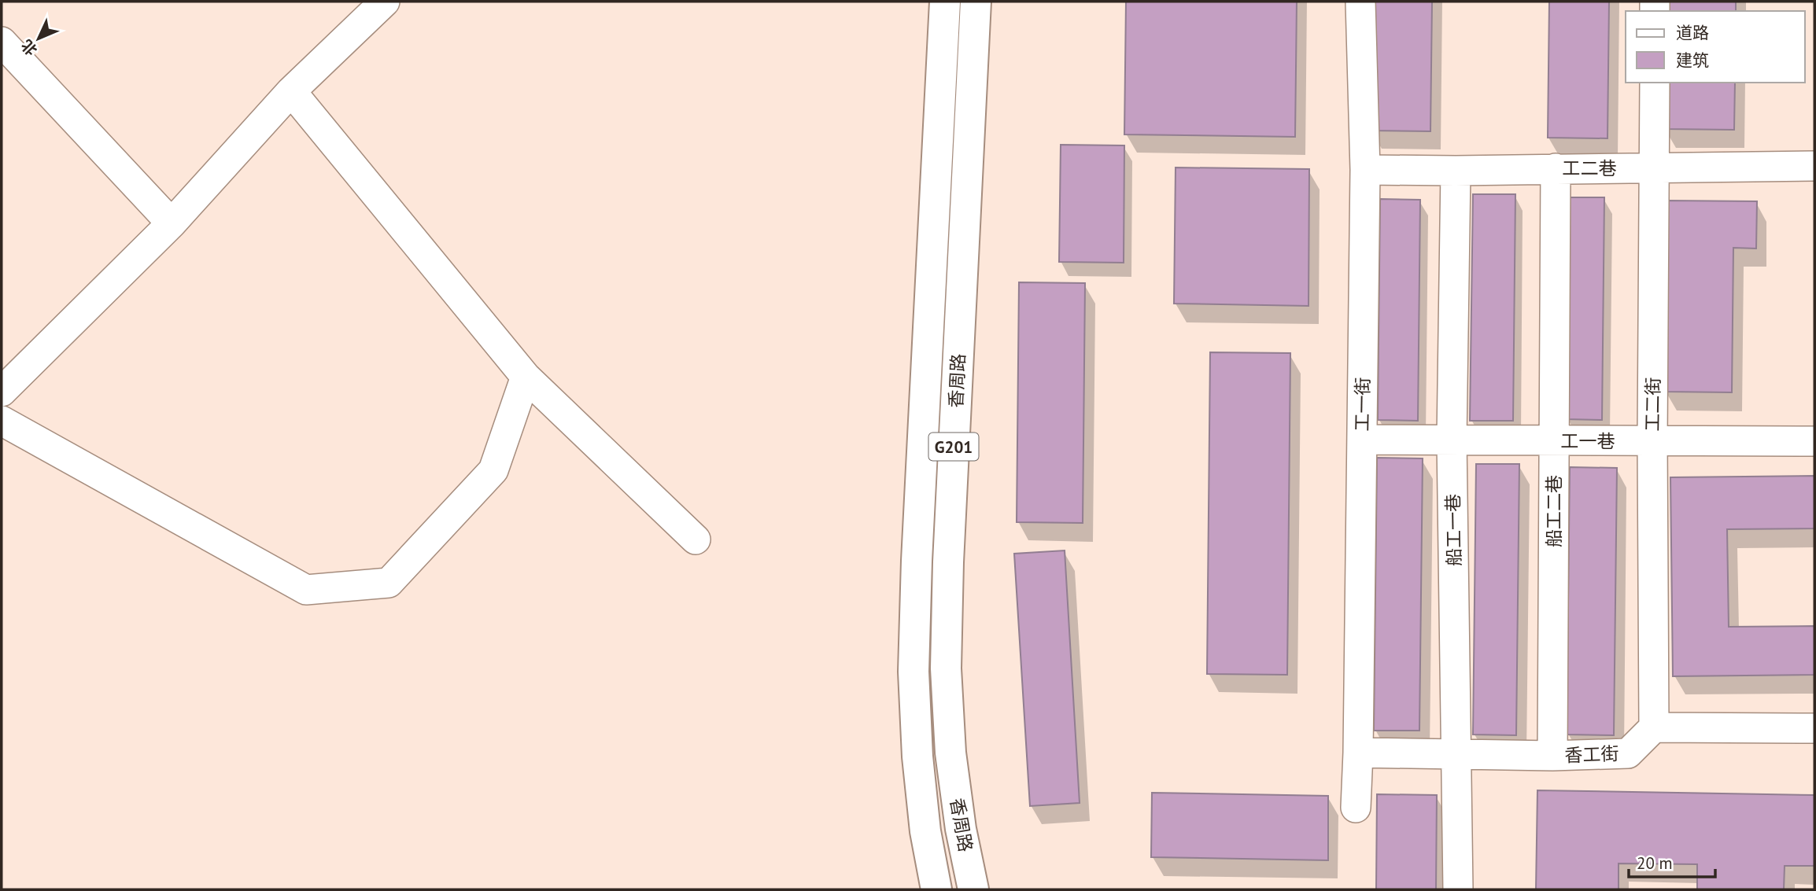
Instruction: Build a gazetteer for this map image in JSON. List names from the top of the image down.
{
  "streets": {
    "highway": ["香周路", "G201"],
    "street": [
      "工二巷",
      "工一街",
      "工二街",
      "工一巷",
      "船工二巷",
      "船工一巷",
      "香工街"
    ]
  },
  "crossings": [
    ["工二巷", "工一街"],
    ["工二巷", "工二街"],
    ["工二巷", "船工二巷"],
    ["工二巷", "船工一巷"],
    ["工一街", "工一巷"],
    ["工一街", "香工街"],
    ["工二街", "工一巷"],
    ["工二街", "香工街"],
    ["工一巷", "船工二巷"],
    ["工一巷", "船工一巷"],
    ["船工二巷", "香工街"],
    ["船工一巷", "香工街"]
  ],
  "legend": ["道路", "建筑"],
  "scale_bar": "20 m",
  "north": "bottom left"
}
